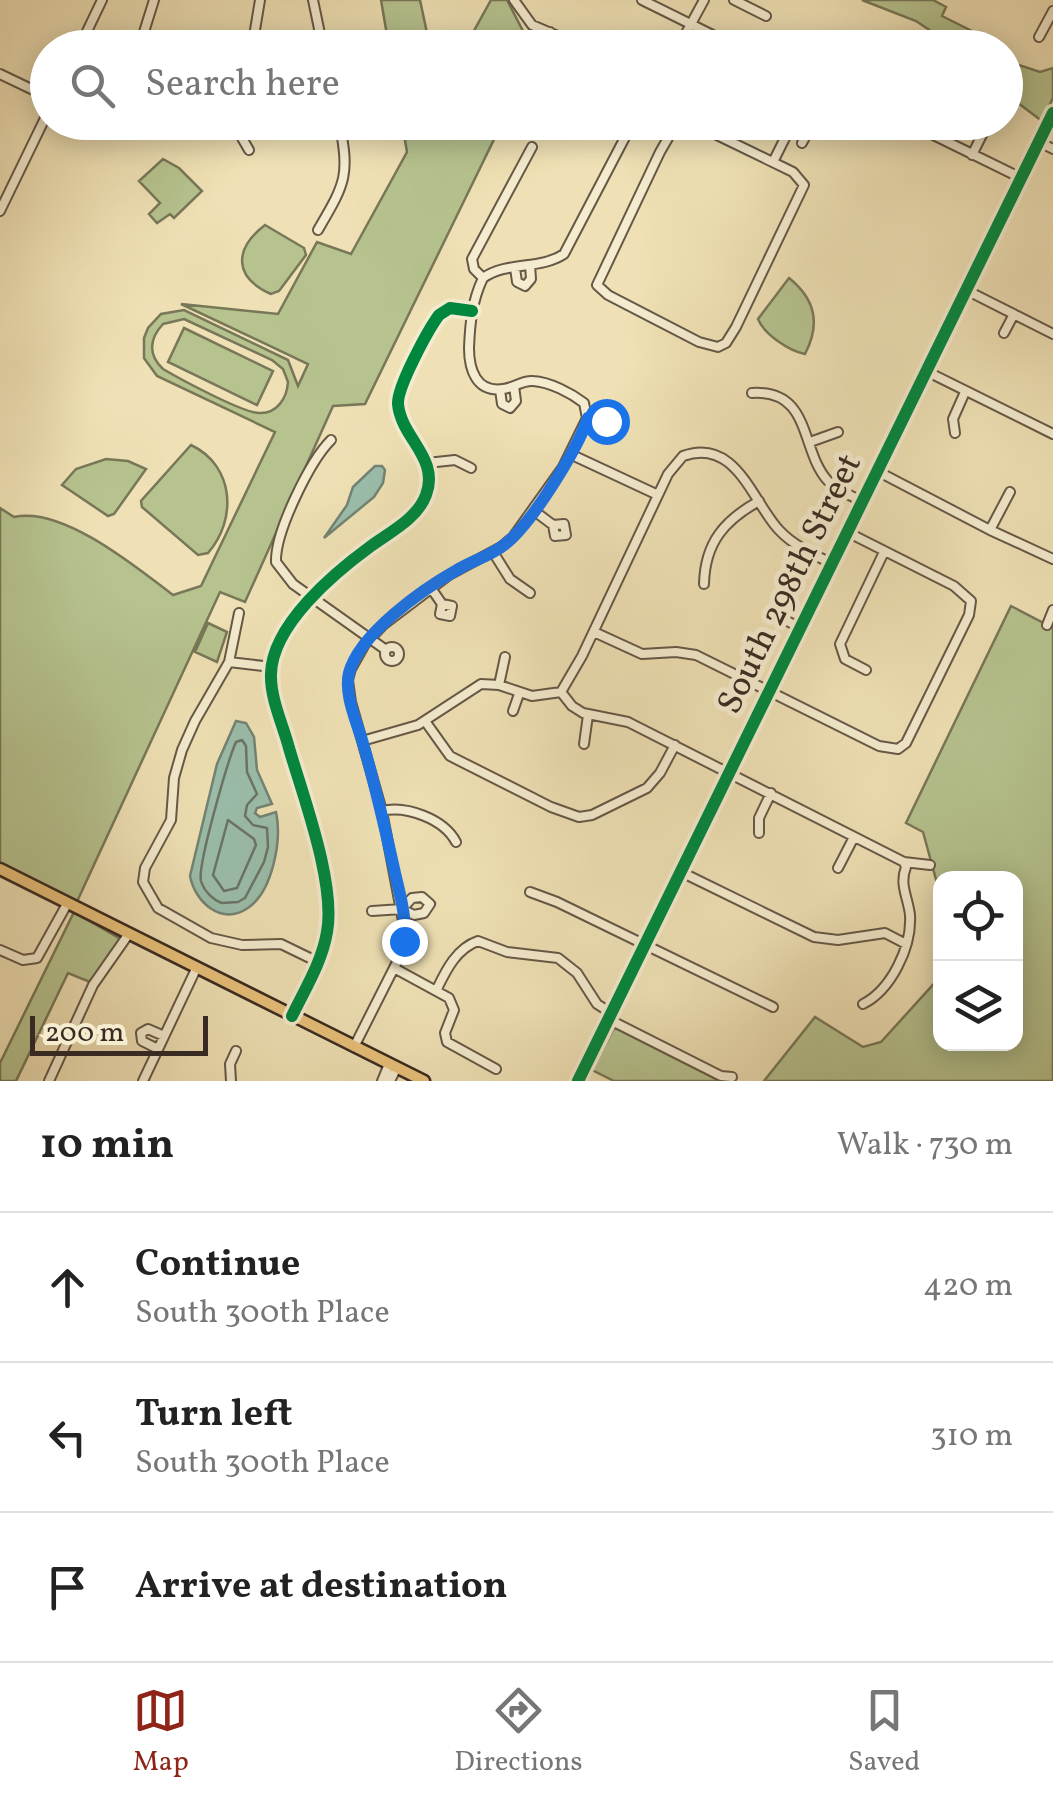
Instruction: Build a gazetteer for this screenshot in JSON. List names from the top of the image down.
{
  "streets": {
    "street": ["South 298th Street"]
  },
  "scale_bar": "200 m",
  "page": {
    "search": "Search here",
    "scale": "200 m",
    "heading": ["10 min", "Walk · 730 m"],
    "list": [
      ["Continue", "South 300th Place", "420 m"],
      ["Turn left", "South 300th Place", "310 m"],
      "Arrive at destination"
    ],
    "nav": ["Map", "Directions", "Saved"]
  }
}
